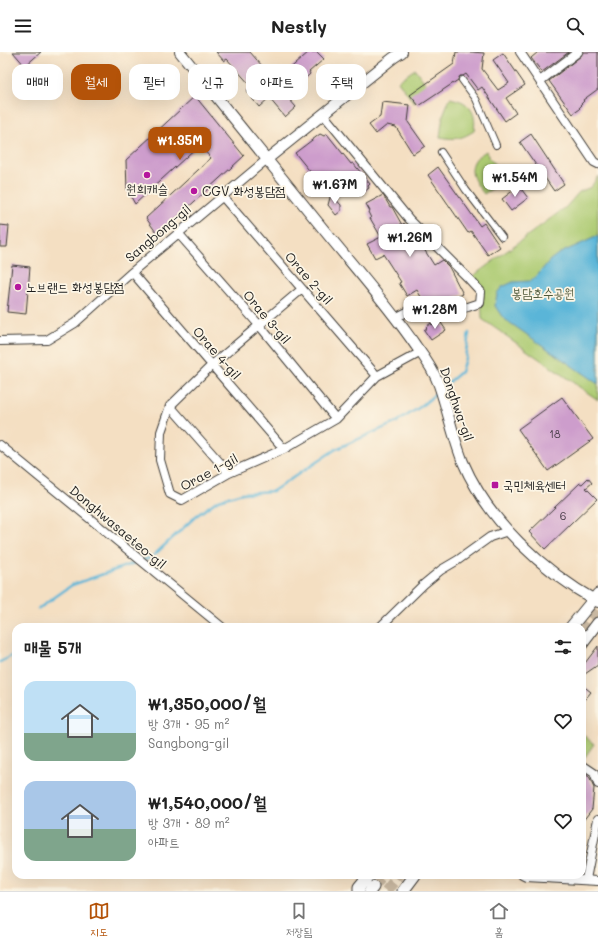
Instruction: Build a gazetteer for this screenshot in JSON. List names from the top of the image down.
{
  "streets": {
    "street": [
      "Sangbong-gil",
      "Orae 2-gil",
      "Orae 3-gil",
      "Orae 4-gil",
      "Donghwa-gil",
      "Orae 1-gil",
      "Donghwasaeteo-gil"
    ]
  },
  "crossings": [
    ["Sangbong-gil", "Orae 2-gil"],
    ["Sangbong-gil", "Orae 3-gil"],
    ["Sangbong-gil", "Orae 4-gil"],
    ["Sangbong-gil", "Donghwa-gil"],
    ["Orae 2-gil", "Orae 1-gil"],
    ["Orae 3-gil", "Orae 1-gil"],
    ["Orae 4-gil", "Orae 1-gil"],
    ["Donghwa-gil", "Orae 1-gil"]
  ],
  "parks": ["봉담호수공원"],
  "places": {
    "other": ["원희캐슬", "CGV 화성봉담점", "노브랜드 화성봉담점"],
    "transit": ["국민체육센터"]
  },
  "house_numbers": ["18", "6"],
  "page": {
    "header": "Nestly",
    "chip": [
      "매매",
      "월세",
      "필터",
      "신규",
      "아파트",
      "주택"
    ],
    "price": [
      "₩1.35M",
      "₩1.54M",
      "₩1.67M",
      "₩1.26M",
      "₩1.28M"
    ],
    "heading": "매물 5개",
    "list": [
      {
        "name": "₩1,350,000/월",
        "note": "방 3개 · 95 m² · Sangbong-gil"
      },
      {
        "name": "₩1,540,000/월",
        "note": "방 3개 · 89 m² · 아파트"
      }
    ],
    "tabs": ["지도", "저장됨", "홈"]
  }
}
